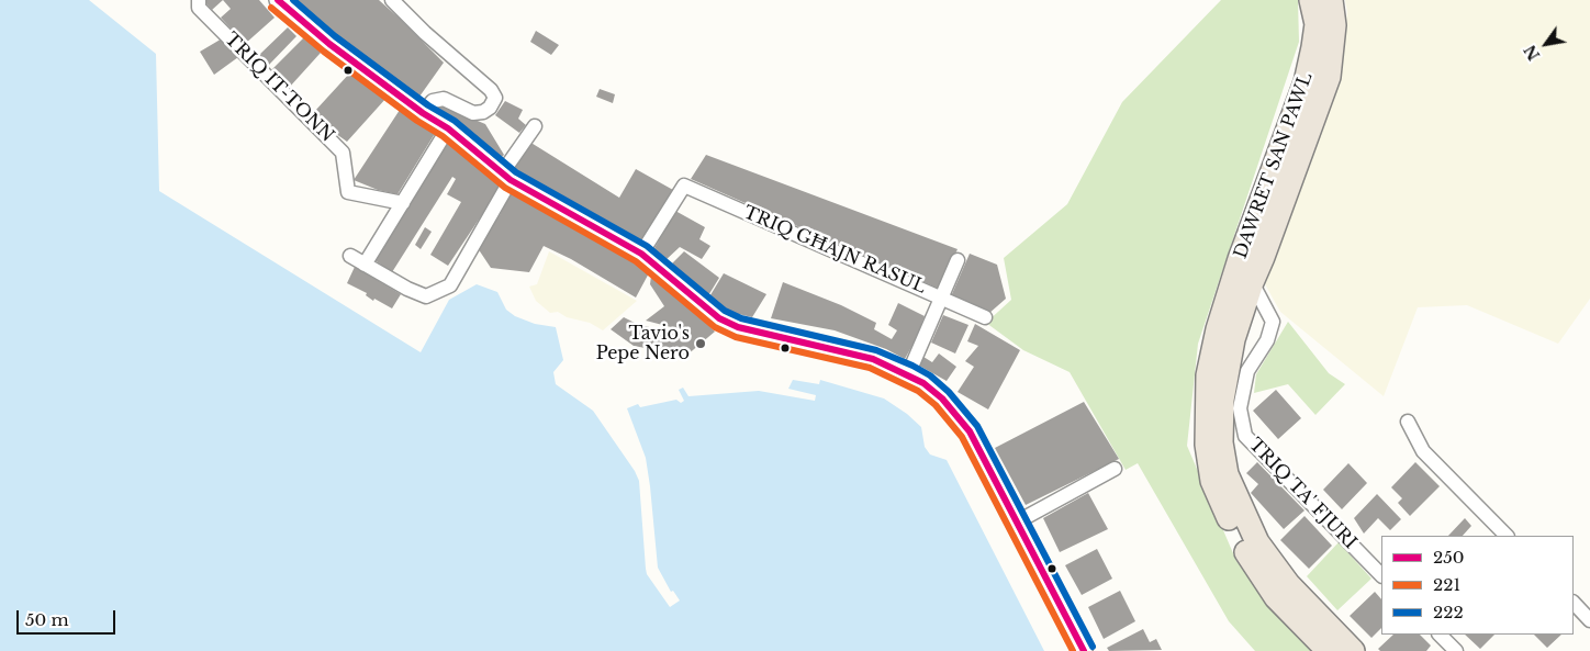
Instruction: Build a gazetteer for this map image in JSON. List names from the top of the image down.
{
  "streets": {
    "highway": ["DAWRET SAN PAWL"],
    "street": ["TRIQ IT-TONN", "TRIQ GĦAJN RASUL", "TRIQ TA' FJURI"]
  },
  "crossings": [
    ["DAWRET SAN PAWL", "TRIQ TA' FJURI"]
  ],
  "places": ["Tavio's Pepe Nero"],
  "lines": ["transit line 250", "transit line 222", "transit line 221"],
  "legend": ["250", "221", "222"],
  "scale_bar": "50 m",
  "north": "bottom left"
}
